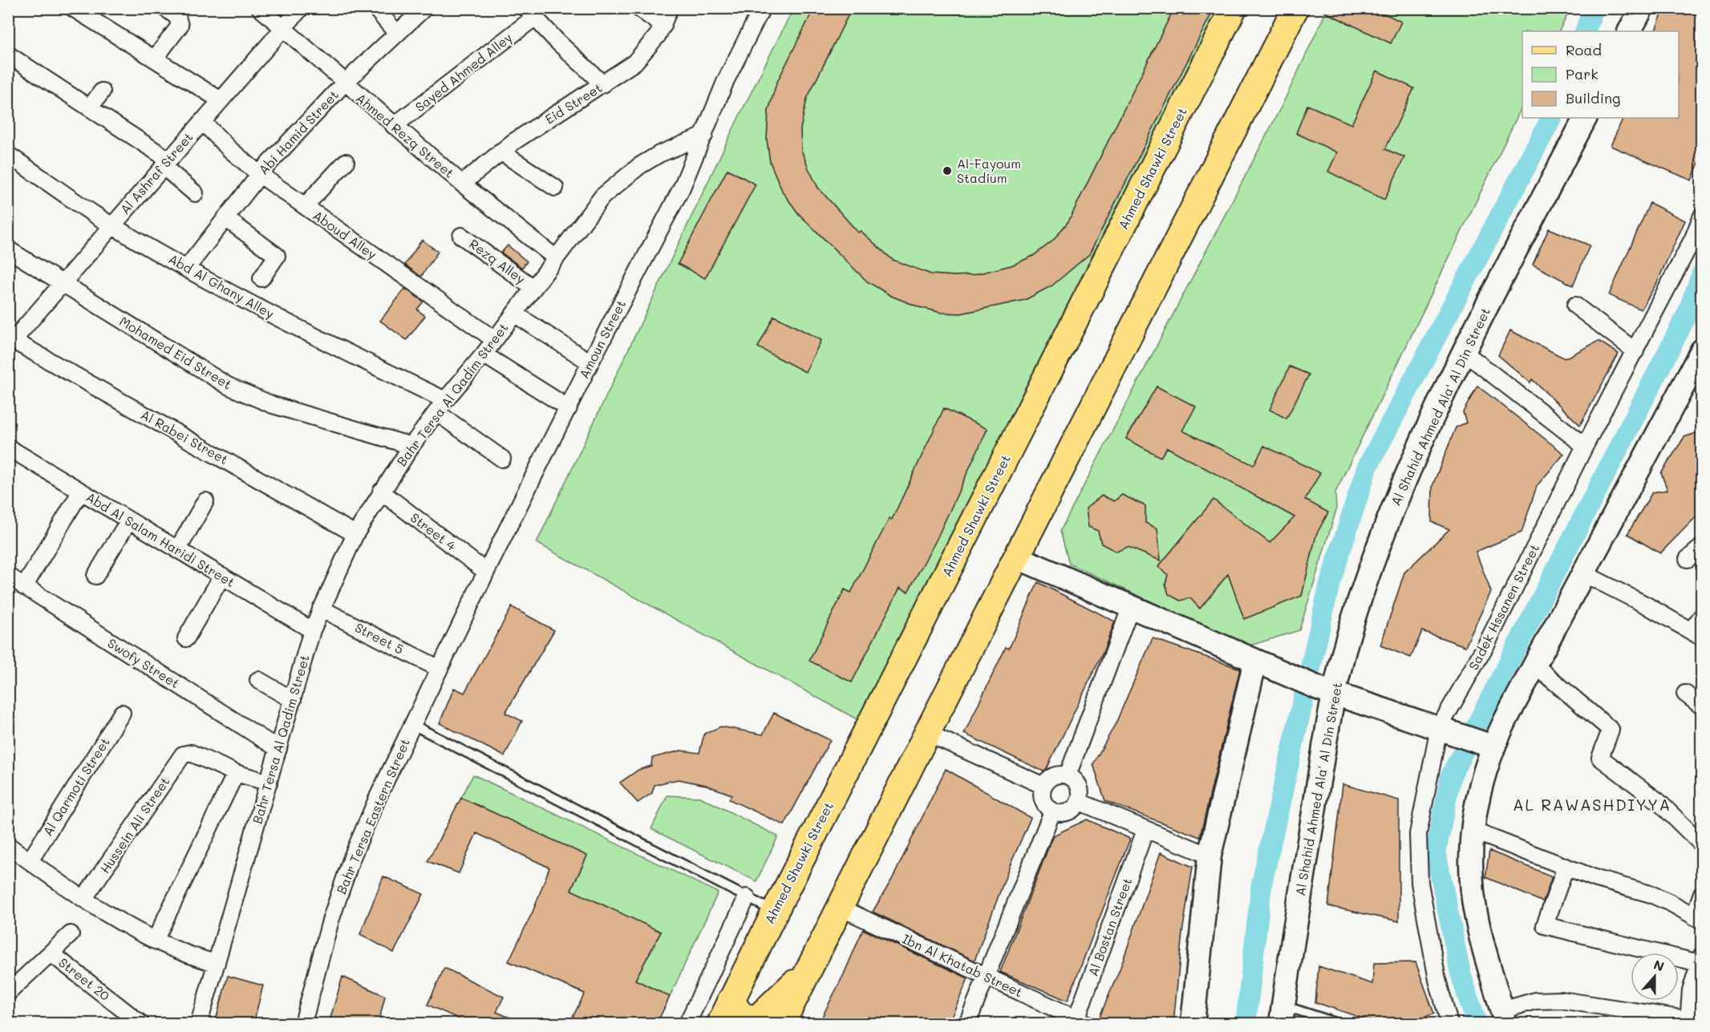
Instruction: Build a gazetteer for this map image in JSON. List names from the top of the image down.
{
  "streets": {
    "main road": ["Ahmed Shawki Street"],
    "street": [
      "Sayed Ahmed Alley",
      "Eid Street",
      "Abi Hamid Street",
      "Ahmed Rezq Street",
      "Al Ashraf Street",
      "Aboud Alley",
      "Rezq Alley",
      "Abd Al Ghany Alley",
      "Amoun Street",
      "Mohamed Eid Street",
      "Bahr Tersa Al Qadim Street",
      "Al Shahid Ahmed Ala' Al Din Street",
      "Al Rabei Street",
      "Street 4",
      "Abd Al Salam Haridi Street",
      "Sadek Hssanen Street",
      "Street 5",
      "Swofy Street",
      "Al Qarmoti Street",
      "Bahr Tersa Eastern Street",
      "Hussein Ali Street",
      "Al Bostan Street",
      "Ibn Al Khatab Street",
      "Street 20"
    ]
  },
  "crossings": [
    ["Sayed Ahmed Alley", "Ahmed Rezq Street"],
    ["Eid Street", "Ahmed Rezq Street"],
    ["Abi Hamid Street", "Ahmed Rezq Street"],
    ["Abi Hamid Street", "Aboud Alley"],
    ["Abi Hamid Street", "Abd Al Ghany Alley"],
    ["Ahmed Rezq Street", "Al Ashraf Street"],
    ["Ahmed Rezq Street", "Bahr Tersa Al Qadim Street"],
    ["Al Ashraf Street", "Aboud Alley"],
    ["Al Ashraf Street", "Abd Al Ghany Alley"],
    ["Al Ashraf Street", "Mohamed Eid Street"],
    ["Al Ashraf Street", "Al Rabei Street"],
    ["Aboud Alley", "Bahr Tersa Al Qadim Street"],
    ["Rezq Alley", "Bahr Tersa Al Qadim Street"],
    ["Abd Al Ghany Alley", "Bahr Tersa Al Qadim Street"],
    ["Amoun Street", "Bahr Tersa Al Qadim Street"],
    ["Amoun Street", "Street 4"],
    ["Amoun Street", "Street 5"],
    ["Amoun Street", "Bahr Tersa Eastern Street"],
    ["Mohamed Eid Street", "Bahr Tersa Al Qadim Street"],
    ["Bahr Tersa Al Qadim Street", "Al Rabei Street"],
    ["Bahr Tersa Al Qadim Street", "Street 4"],
    ["Bahr Tersa Al Qadim Street", "Abd Al Salam Haridi Street"],
    ["Bahr Tersa Al Qadim Street", "Street 5"],
    ["Bahr Tersa Al Qadim Street", "Swofy Street"],
    ["Street 5", "Bahr Tersa Eastern Street"],
    ["Al Bostan Street", "Ibn Al Khatab Street"]
  ],
  "districts": ["AL RAWASHDIYYA"],
  "places": ["Al-Fayoum Stadium"],
  "legend": ["Road", "Park", "Building"],
  "north": "top"
}
